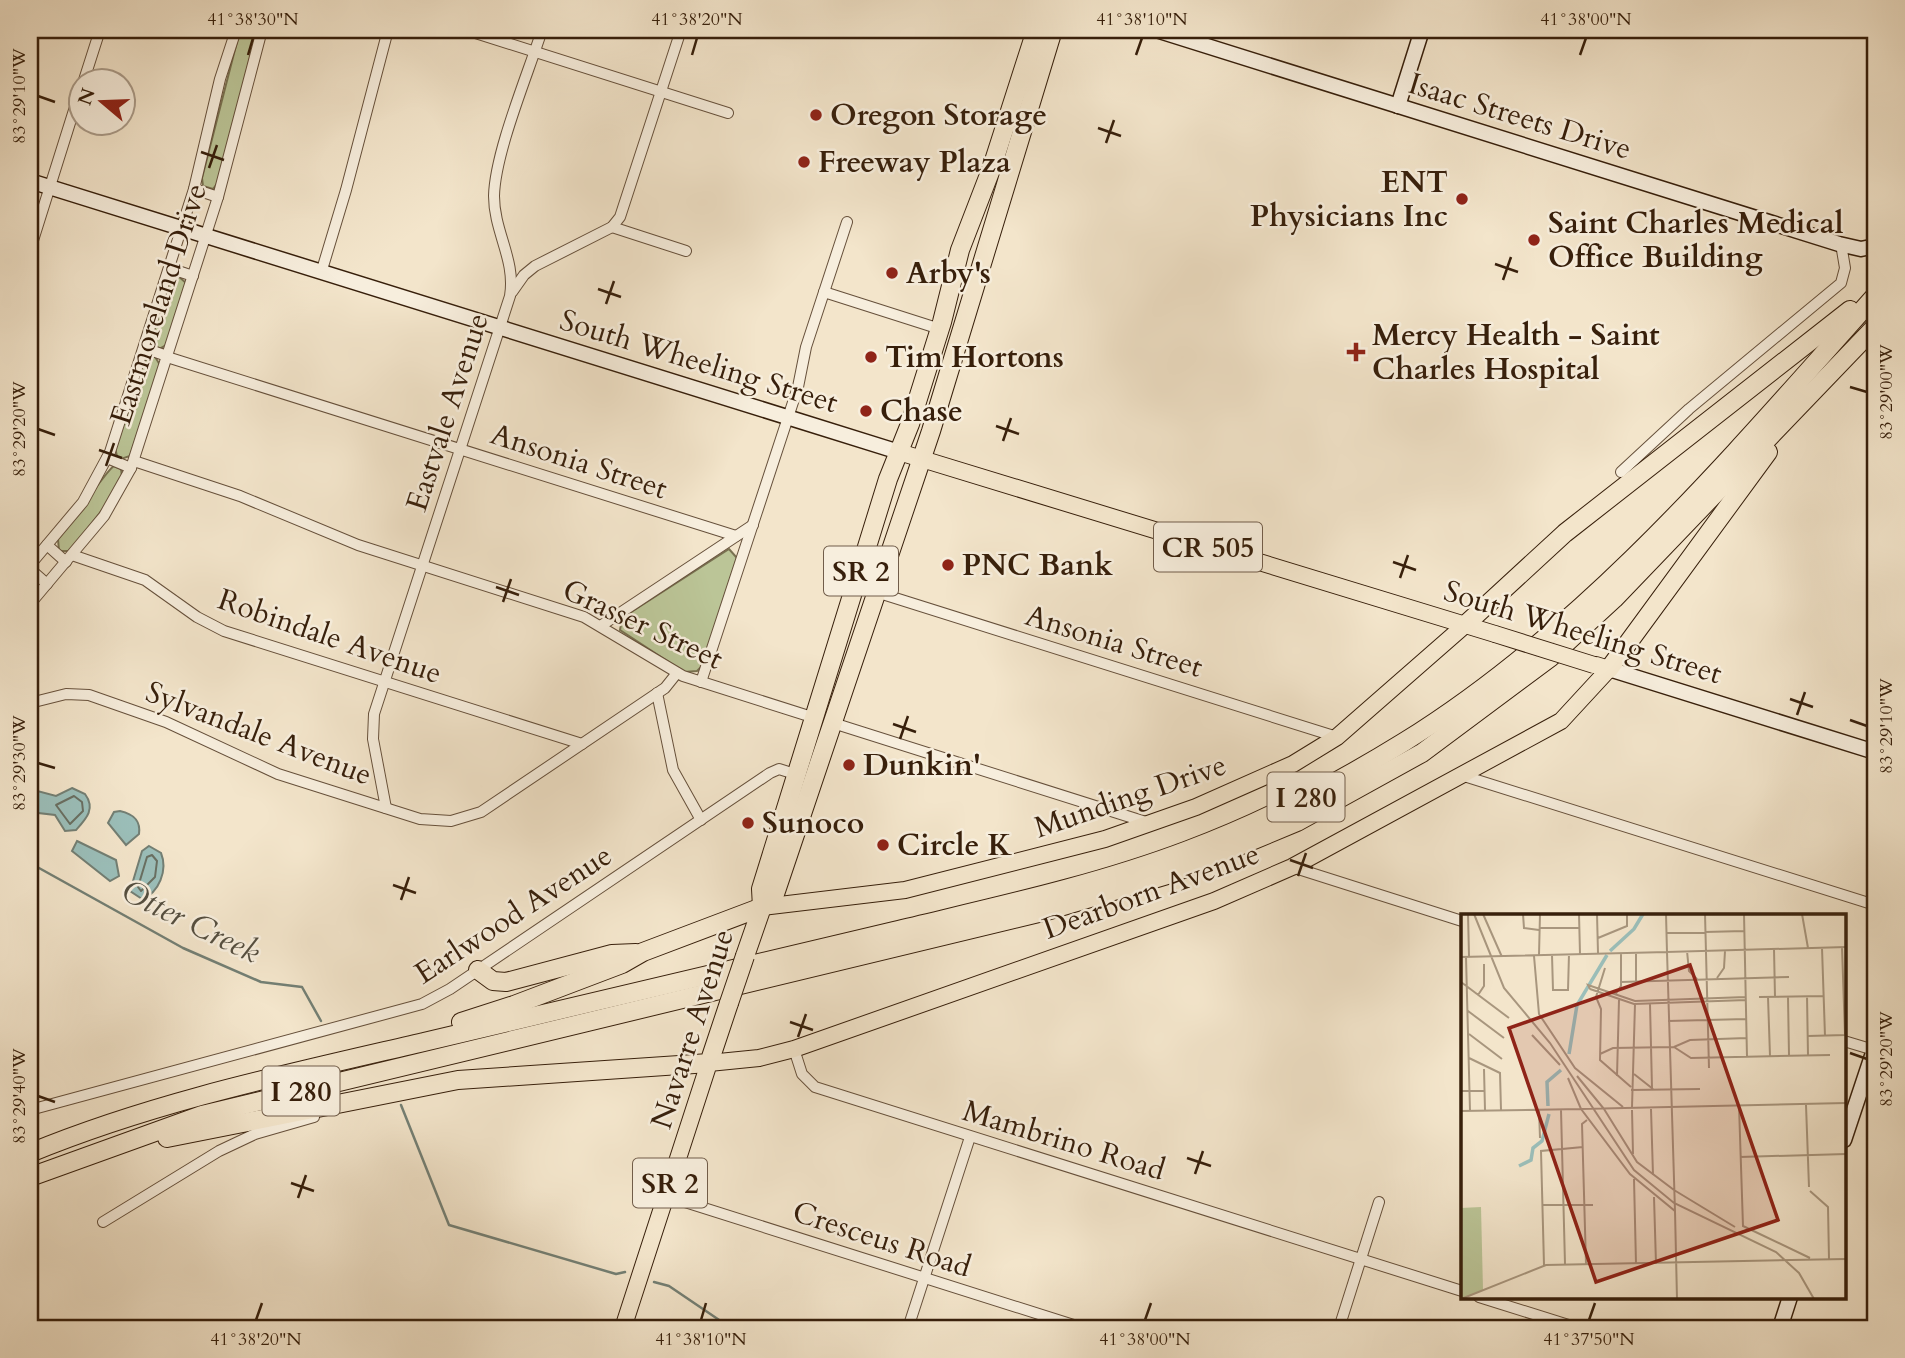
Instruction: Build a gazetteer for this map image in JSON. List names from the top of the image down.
{
  "streets": {
    "highway": ["SR 2", "I 280", "Navarre Avenue"],
    "main road": [
      "South Wheeling Street",
      "CR 505",
      "Munding Drive",
      "Dearborn Avenue"
    ],
    "street": [
      "Isaac Streets Drive",
      "Eastmoreland Drive",
      "Eastvale Avenue",
      "Ansonia Street",
      "Grasser Street",
      "Robindale Avenue",
      "Sylvandale Avenue",
      "Earlwood Avenue",
      "Mambrino Road",
      "Cresceus Road"
    ]
  },
  "crossings": [
    ["Eastmoreland Drive", "South Wheeling Street"],
    ["Eastmoreland Drive", "Ansonia Street"],
    ["Eastmoreland Drive", "Grasser Street"],
    ["Eastmoreland Drive", "Robindale Avenue"],
    ["South Wheeling Street", "Eastvale Avenue"],
    ["South Wheeling Street", "Munding Drive"],
    ["South Wheeling Street", "Dearborn Avenue"],
    ["South Wheeling Street", "Navarre Avenue"],
    ["Eastvale Avenue", "Ansonia Street"],
    ["Eastvale Avenue", "Grasser Street"],
    ["Eastvale Avenue", "Robindale Avenue"],
    ["Eastvale Avenue", "Sylvandale Avenue"],
    ["Ansonia Street", "Munding Drive"],
    ["Ansonia Street", "Navarre Avenue"],
    ["Grasser Street", "Sylvandale Avenue"],
    ["Grasser Street", "Navarre Avenue"],
    ["Robindale Avenue", "Sylvandale Avenue"],
    ["Munding Drive", "Navarre Avenue"],
    ["Dearborn Avenue", "Navarre Avenue"],
    ["Dearborn Avenue", "Mambrino Road"],
    ["Earlwood Avenue", "Navarre Avenue"],
    ["Navarre Avenue", "Cresceus Road"]
  ],
  "water": ["Otter Creek"],
  "places": {
    "other": [
      "Oregon Storage",
      "Freeway Plaza",
      "ENT Physicians Inc",
      "Saint Charles Medical Office Building",
      "Arby's",
      "Tim Hortons",
      "Chase",
      "PNC Bank",
      "Dunkin'",
      "Sunoco",
      "Circle K"
    ],
    "health": ["Mercy Health - Saint Charles Hospital"]
  },
  "north": "left",
  "coordinates": [
    "41°38'30\"N",
    "41°38'20\"N",
    "41°38'10\"N",
    "41°38'00\"N",
    "83°29'10\"W",
    "83°29'00\"W",
    "83°29'20\"W",
    "83°29'30\"W",
    "83°29'40\"W",
    "41°37'50\"N"
  ]
}
